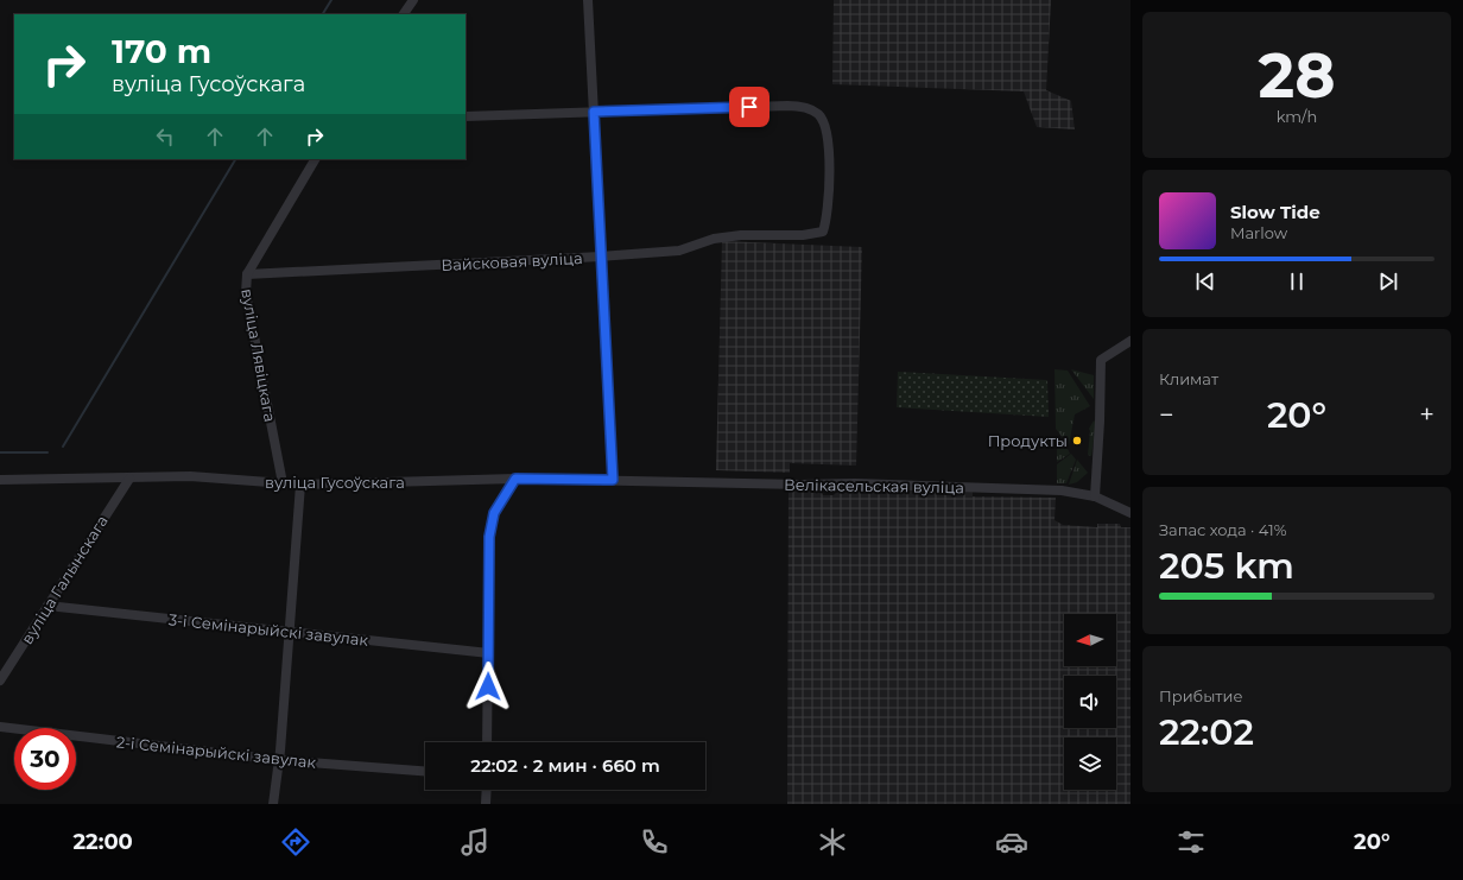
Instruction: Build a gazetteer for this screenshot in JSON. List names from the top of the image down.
{
  "streets": {
    "street": [
      "Вайсковая вуліца",
      "вуліца Лявіцкага",
      "вуліца Гусоўскага",
      "Велікасельская вуліца",
      "вуліца Галынскага",
      "3-і Семінарыйскі завулак",
      "2-і Семінарыйскі завулак"
    ]
  },
  "crossings": [
    ["Вайсковая вуліца", "вуліца Лявіцкага"],
    ["вуліца Лявіцкага", "вуліца Гусоўскага"],
    ["вуліца Гусоўскага", "Велікасельская вуліца"],
    ["вуліца Гусоўскага", "вуліца Галынскага"],
    ["вуліца Галынскага", "3-і Семінарыйскі завулак"]
  ],
  "places": ["Продукты"],
  "north": "left",
  "page": {
    "tile": [
      ["28", "km/h"],
      "Климат",
      ["Запас хода · 41%", "205 km"],
      ["Прибытие", "22:02"]
    ],
    "turn": ["170 m", "вуліца Гусоўскага"],
    "song": ["Slow Tide", "Marlow"],
    "heat": ["−", "20°", "+"],
    "limit": "30",
    "trip": "22:02 · 2 мин · 660 m",
    "tabs": ["22:00", "20°"]
  }
}
